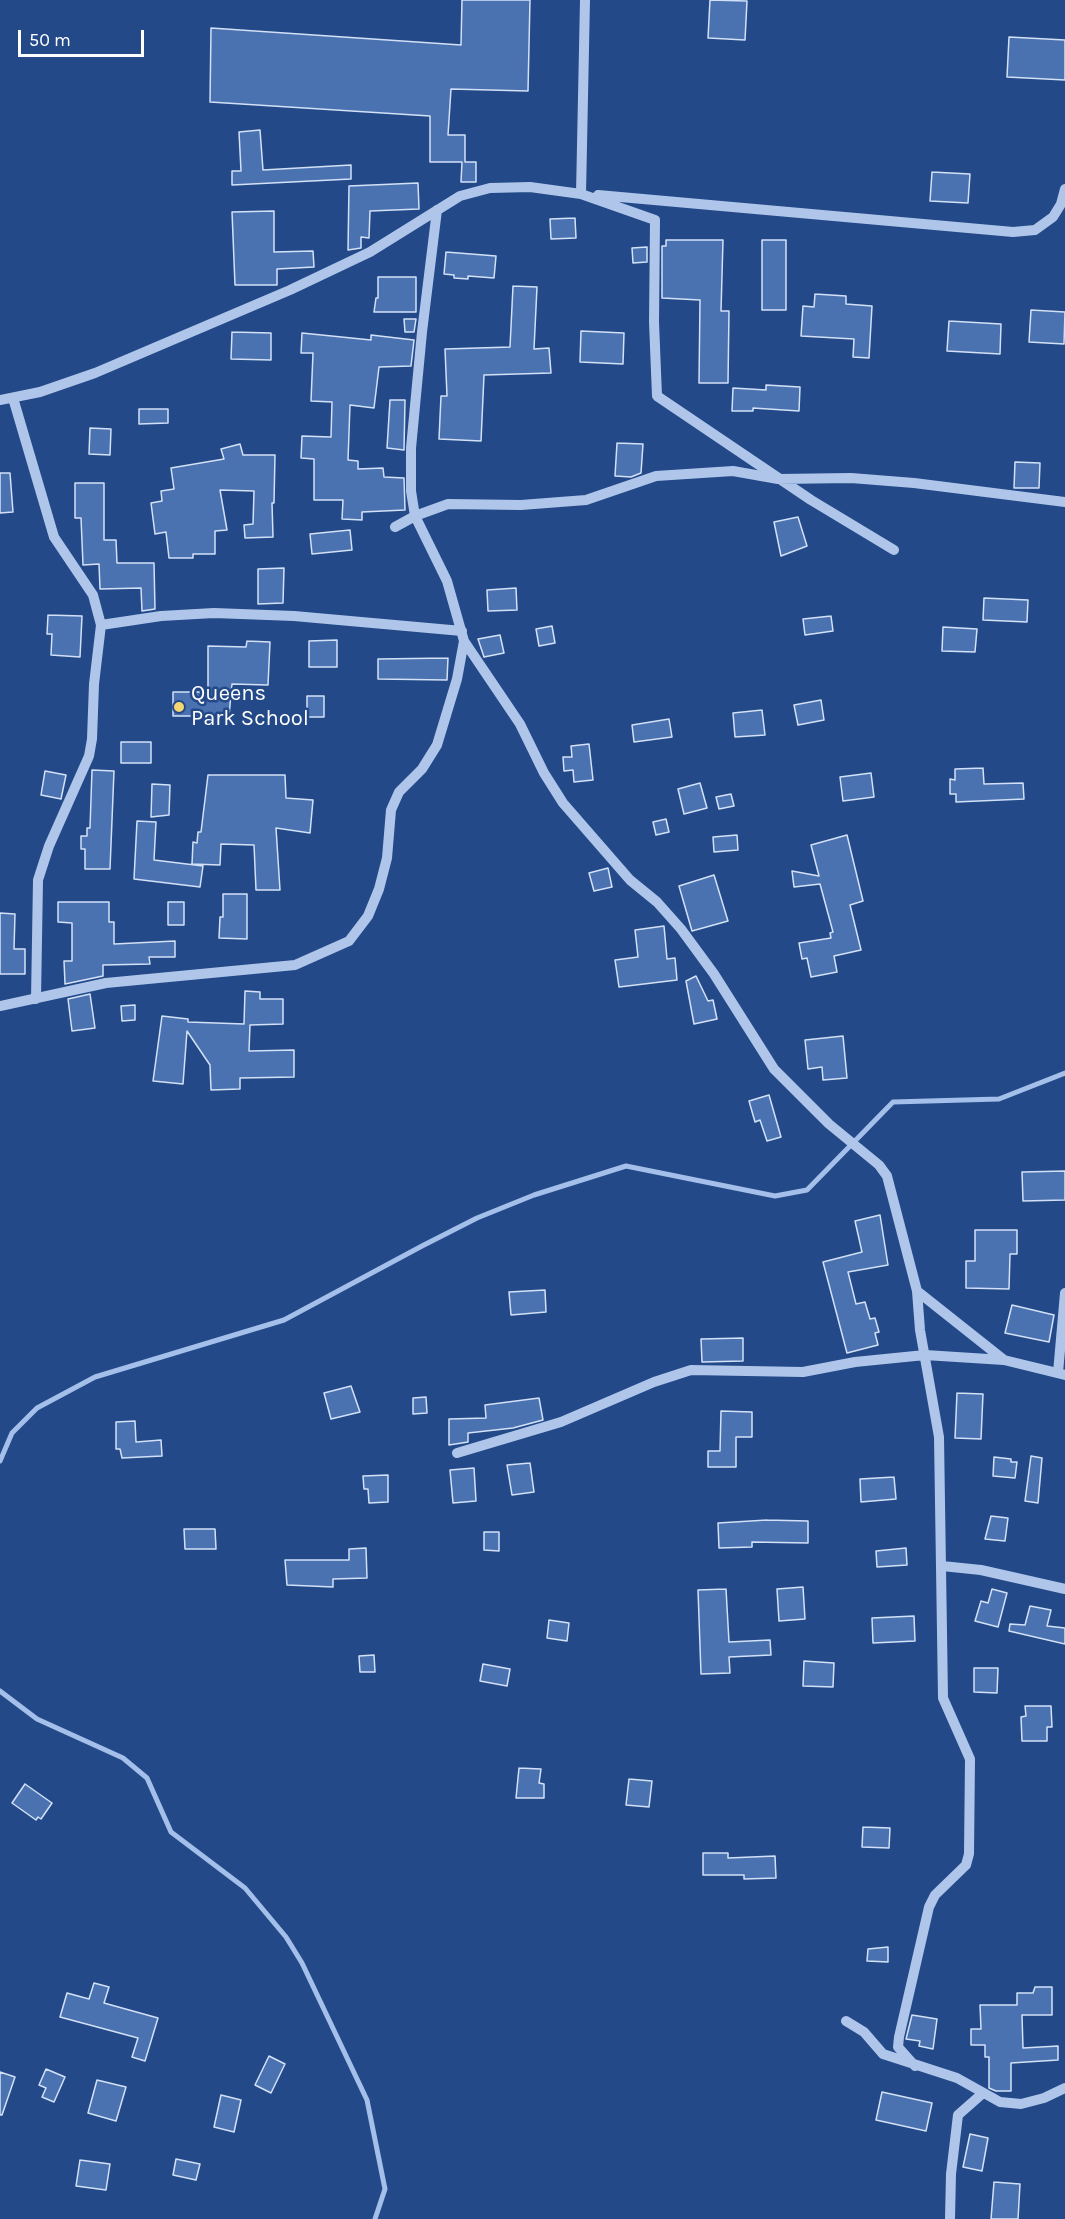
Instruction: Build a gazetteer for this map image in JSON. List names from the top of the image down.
{
  "places": ["Queens Park School"],
  "scale_bar": "50 m"
}
